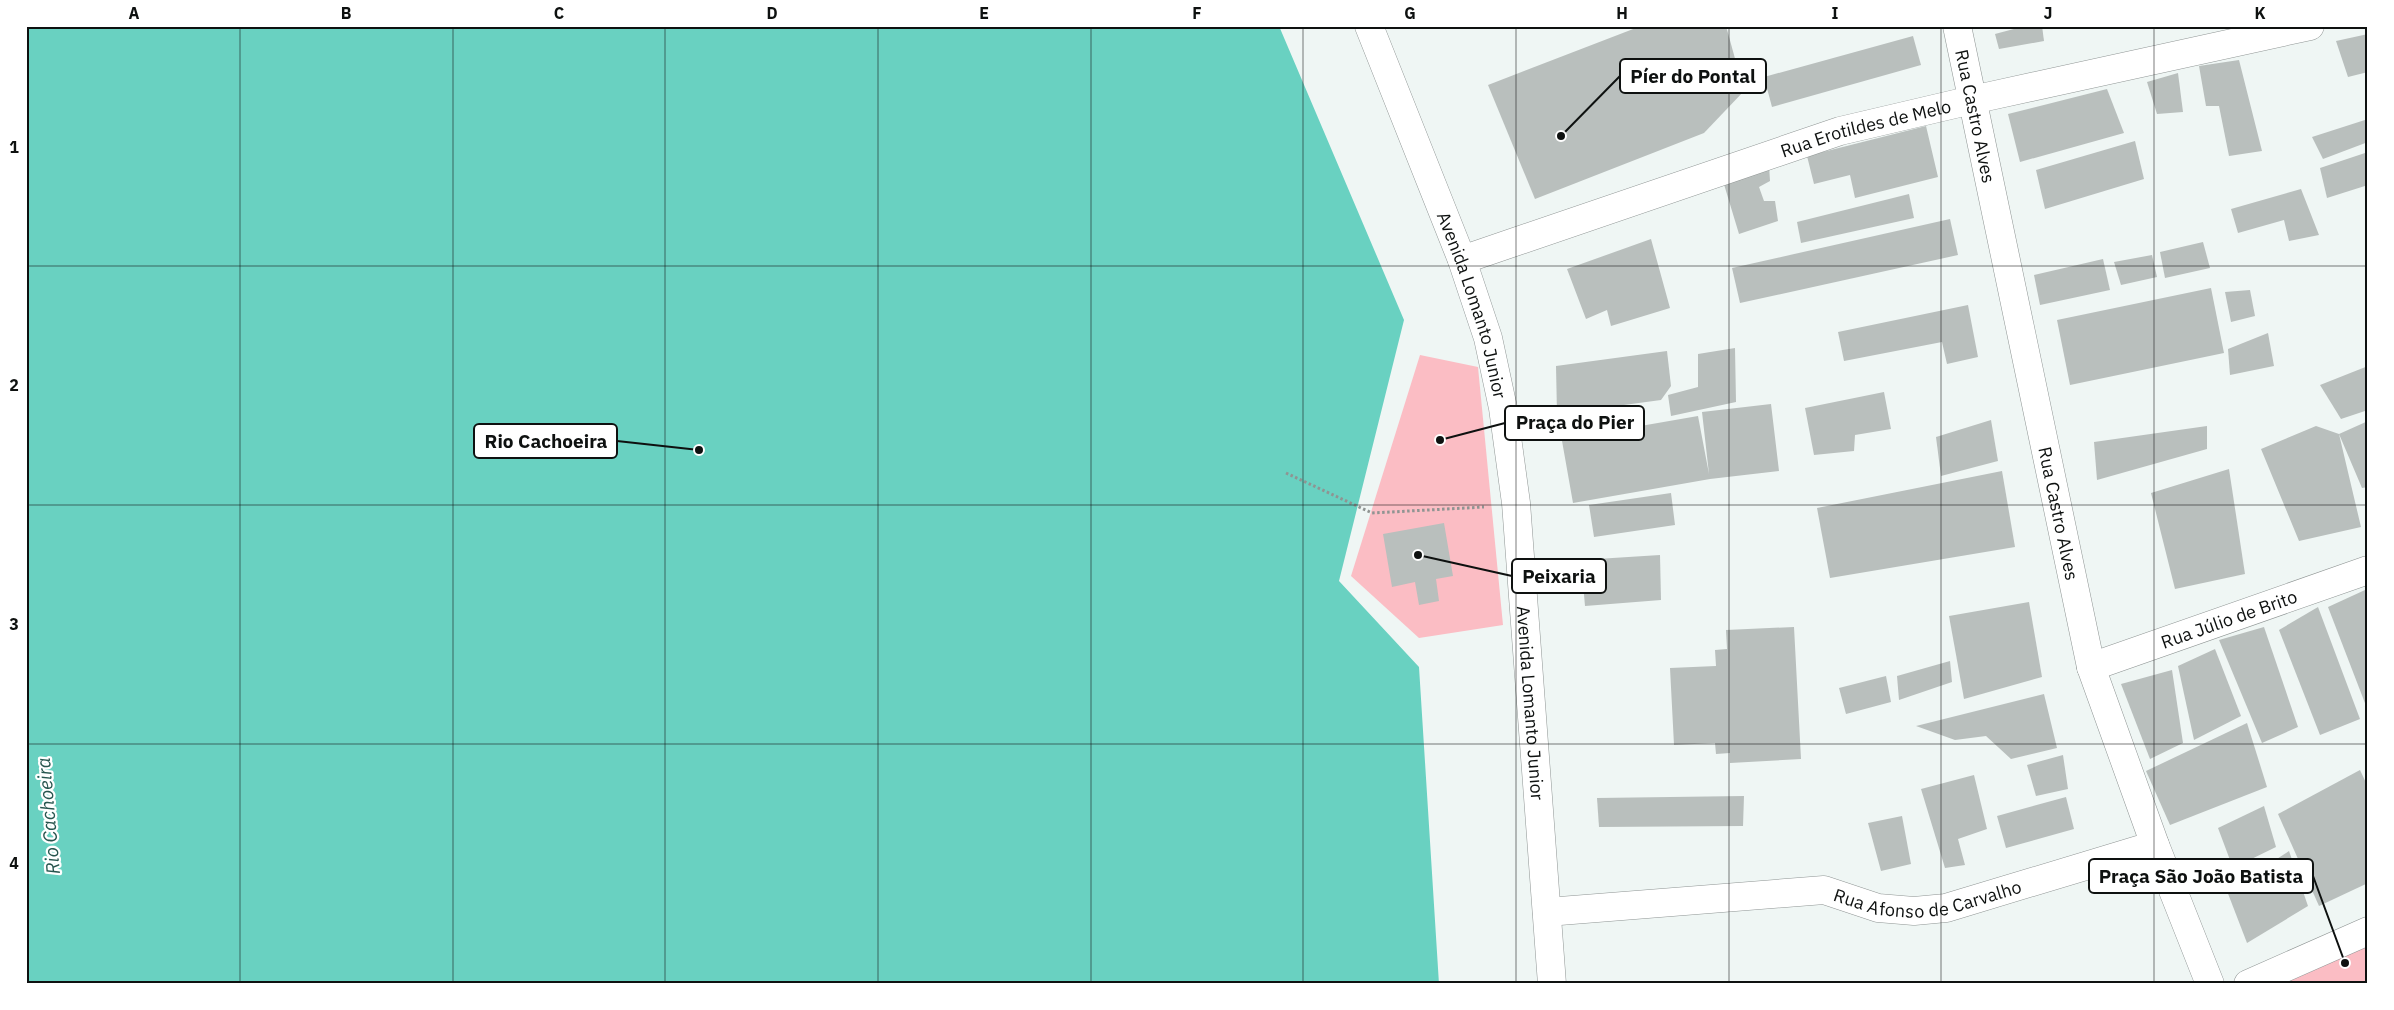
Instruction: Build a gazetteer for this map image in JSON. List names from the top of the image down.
{
  "streets": {
    "street": [
      "Rua Castro Alves",
      "Rua Erotildes de Melo",
      "Avenida Lomanto Junior",
      "Rua Júlio de Brito",
      "Rua Afonso de Carvalho"
    ]
  },
  "crossings": [
    ["Rua Castro Alves", "Rua Erotildes de Melo"],
    ["Rua Castro Alves", "Rua Júlio de Brito"],
    ["Rua Castro Alves", "Rua Afonso de Carvalho"],
    ["Rua Erotildes de Melo", "Avenida Lomanto Junior"],
    ["Avenida Lomanto Junior", "Rua Afonso de Carvalho"]
  ],
  "water": ["Rio Cachoeira"],
  "places": [
    "Píer do Pontal",
    "Praça do Pier",
    "Rio Cachoeira",
    "Peixaria",
    "Praça São João Batista"
  ],
  "grid": {
    "columns": [
      "A",
      "B",
      "C",
      "D",
      "E",
      "F",
      "G",
      "H",
      "I",
      "J",
      "K"
    ],
    "rows": [
      "1",
      "2",
      "3",
      "4"
    ]
  }
}
